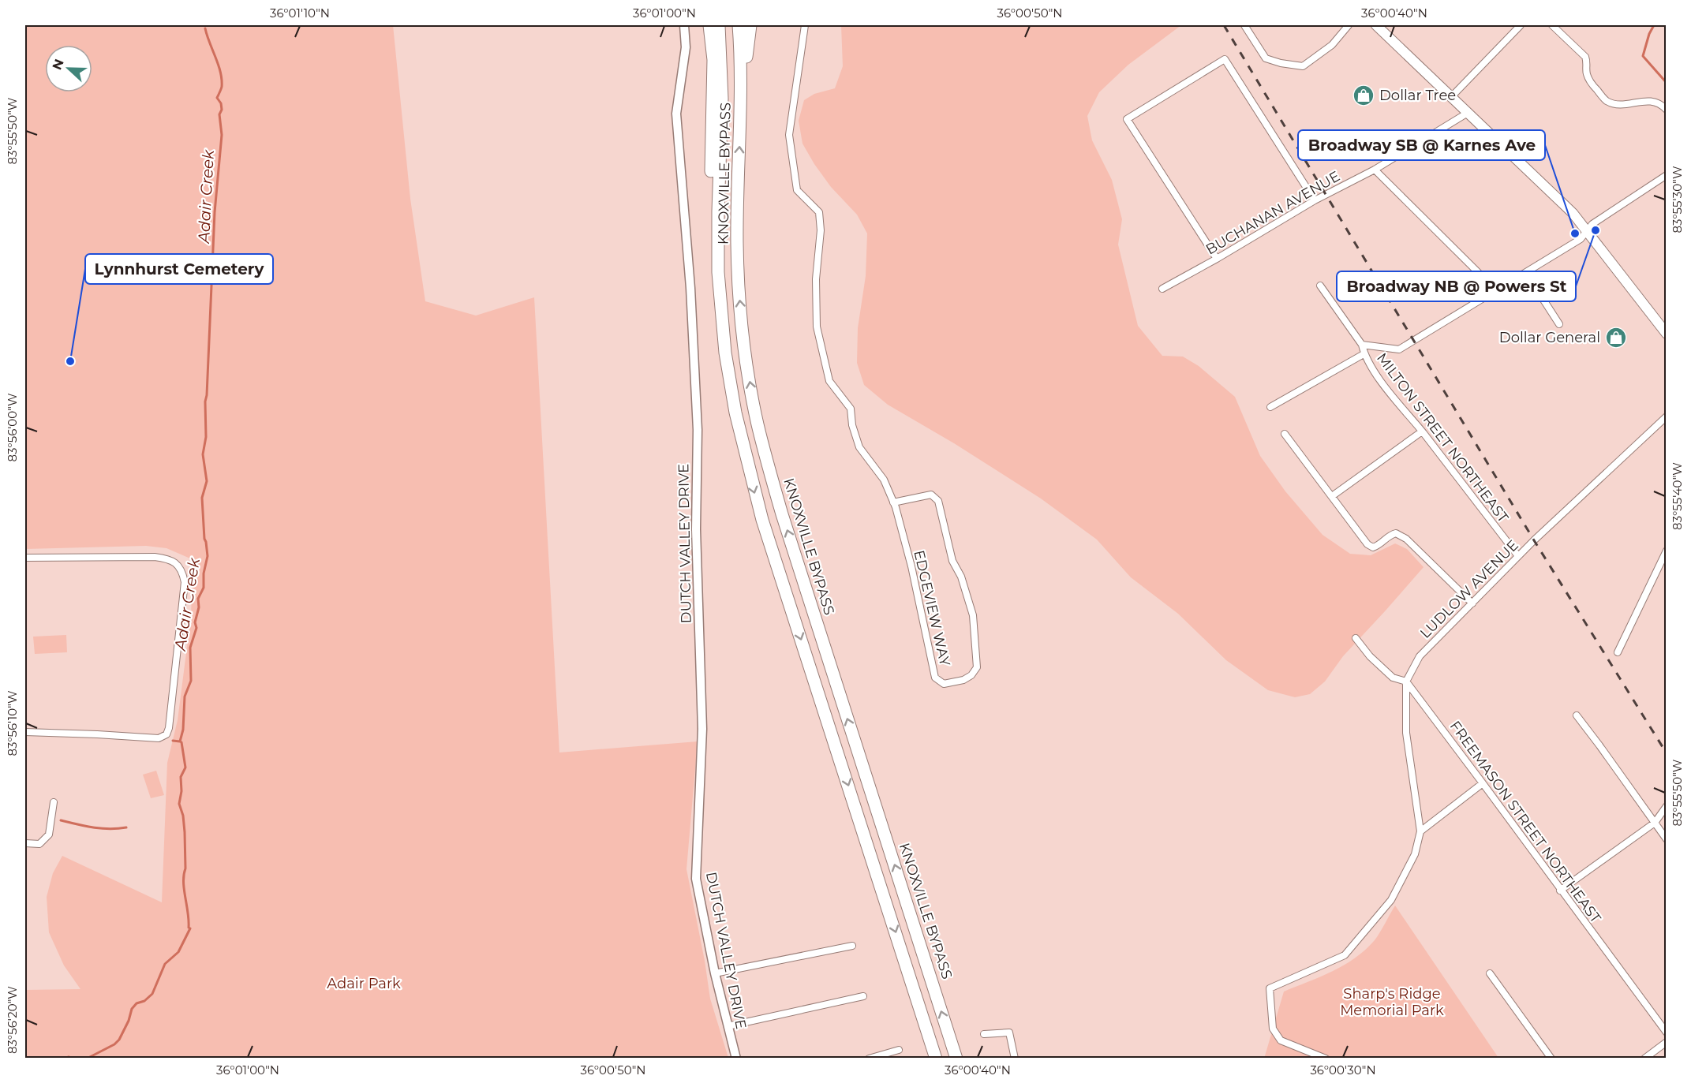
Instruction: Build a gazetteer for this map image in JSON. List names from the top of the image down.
{
  "streets": {
    "highway": ["KNOXVILLE BYPASS"],
    "street": [
      "BUCHANAN AVENUE",
      "MILTON STREET NORTHEAST",
      "DUTCH VALLEY DRIVE",
      "LUDLOW AVENUE",
      "EDGEVIEW WAY",
      "FREEMASON STREET NORTHEAST"
    ]
  },
  "crossings": [
    ["MILTON STREET NORTHEAST", "LUDLOW AVENUE"],
    ["LUDLOW AVENUE", "FREEMASON STREET NORTHEAST"]
  ],
  "water": ["Adair Creek"],
  "parks": ["Adair Park", "Sharp's Ridge Memorial Park"],
  "places": {
    "shop": ["Dollar Tree", "Dollar General"],
    "other": ["Broadway NB @ Powers St", "Broadway SB @ Karnes Ave", "Lynnhurst Cemetery"]
  },
  "north": "left",
  "coordinates": [
    "36°01'10\"N",
    "36°01'00\"N",
    "36°00'50\"N",
    "36°00'40\"N",
    "83°55'50\"W",
    "83°55'30\"W",
    "83°56'00\"W",
    "83°55'40\"W",
    "83°56'10\"W",
    "83°56'20\"W",
    "36°00'30\"N"
  ]
}
